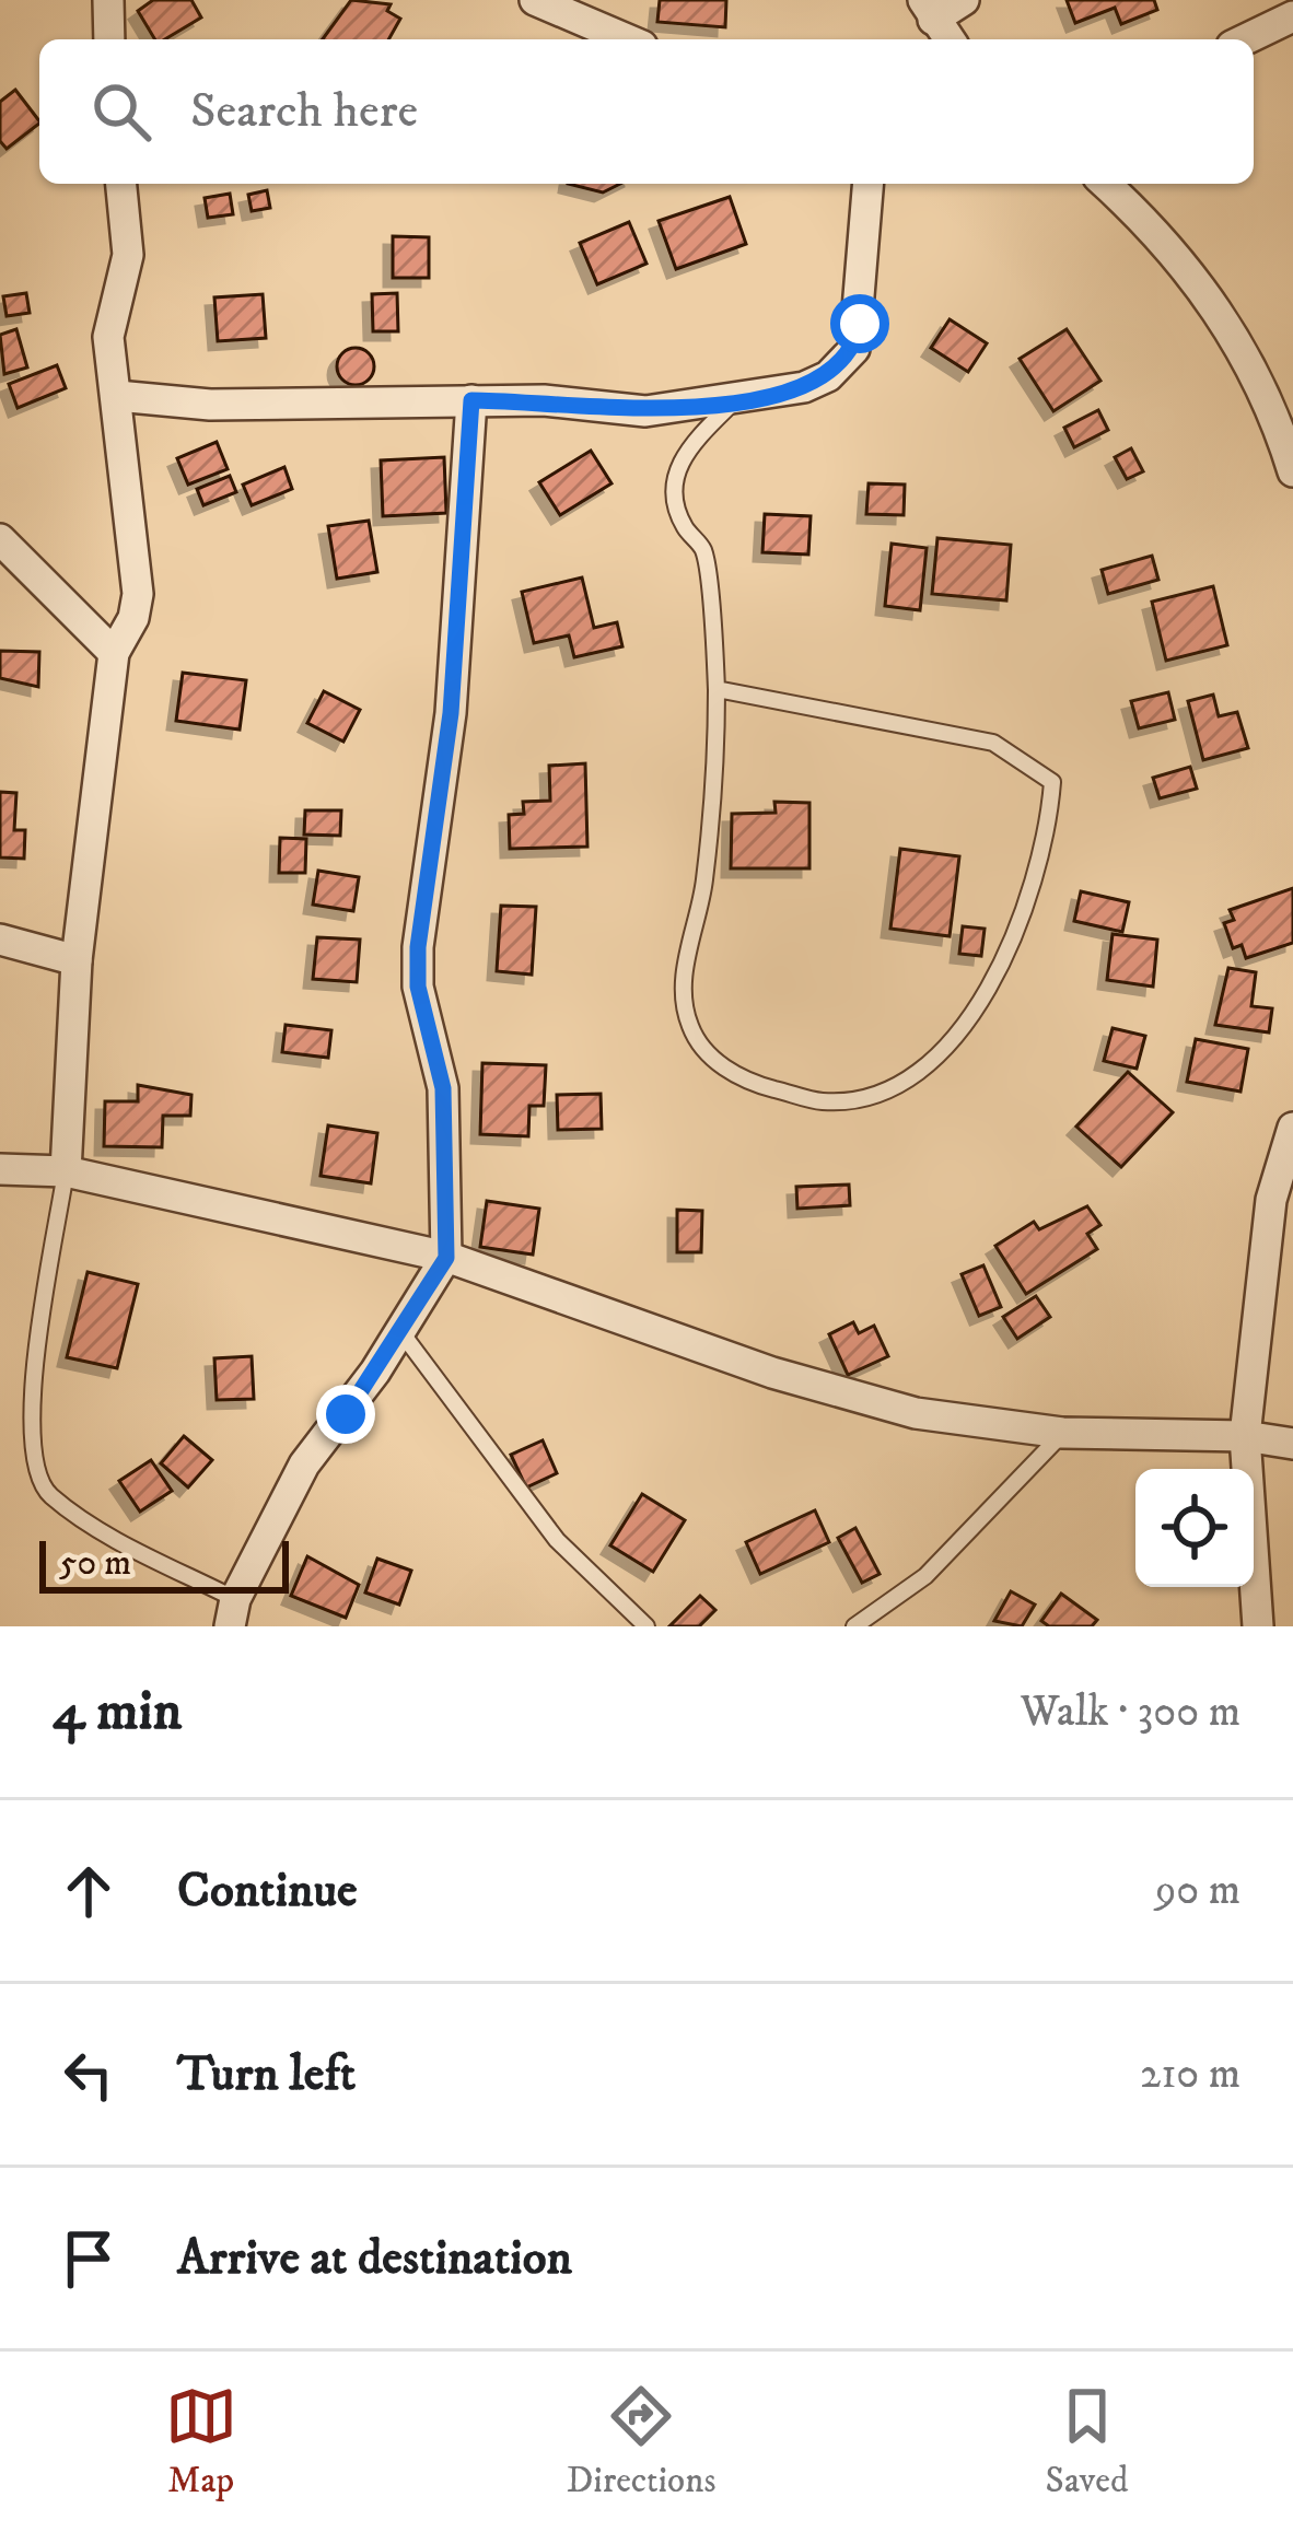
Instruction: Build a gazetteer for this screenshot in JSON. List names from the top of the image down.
{
  "scale_bar": "50 m",
  "page": {
    "search": "Search here",
    "scale": "50 m",
    "heading": ["4 min", "Walk · 300 m"],
    "list": [
      ["Continue", "90 m"],
      ["Turn left", "210 m"],
      "Arrive at destination"
    ],
    "nav": ["Map", "Directions", "Saved"]
  }
}
